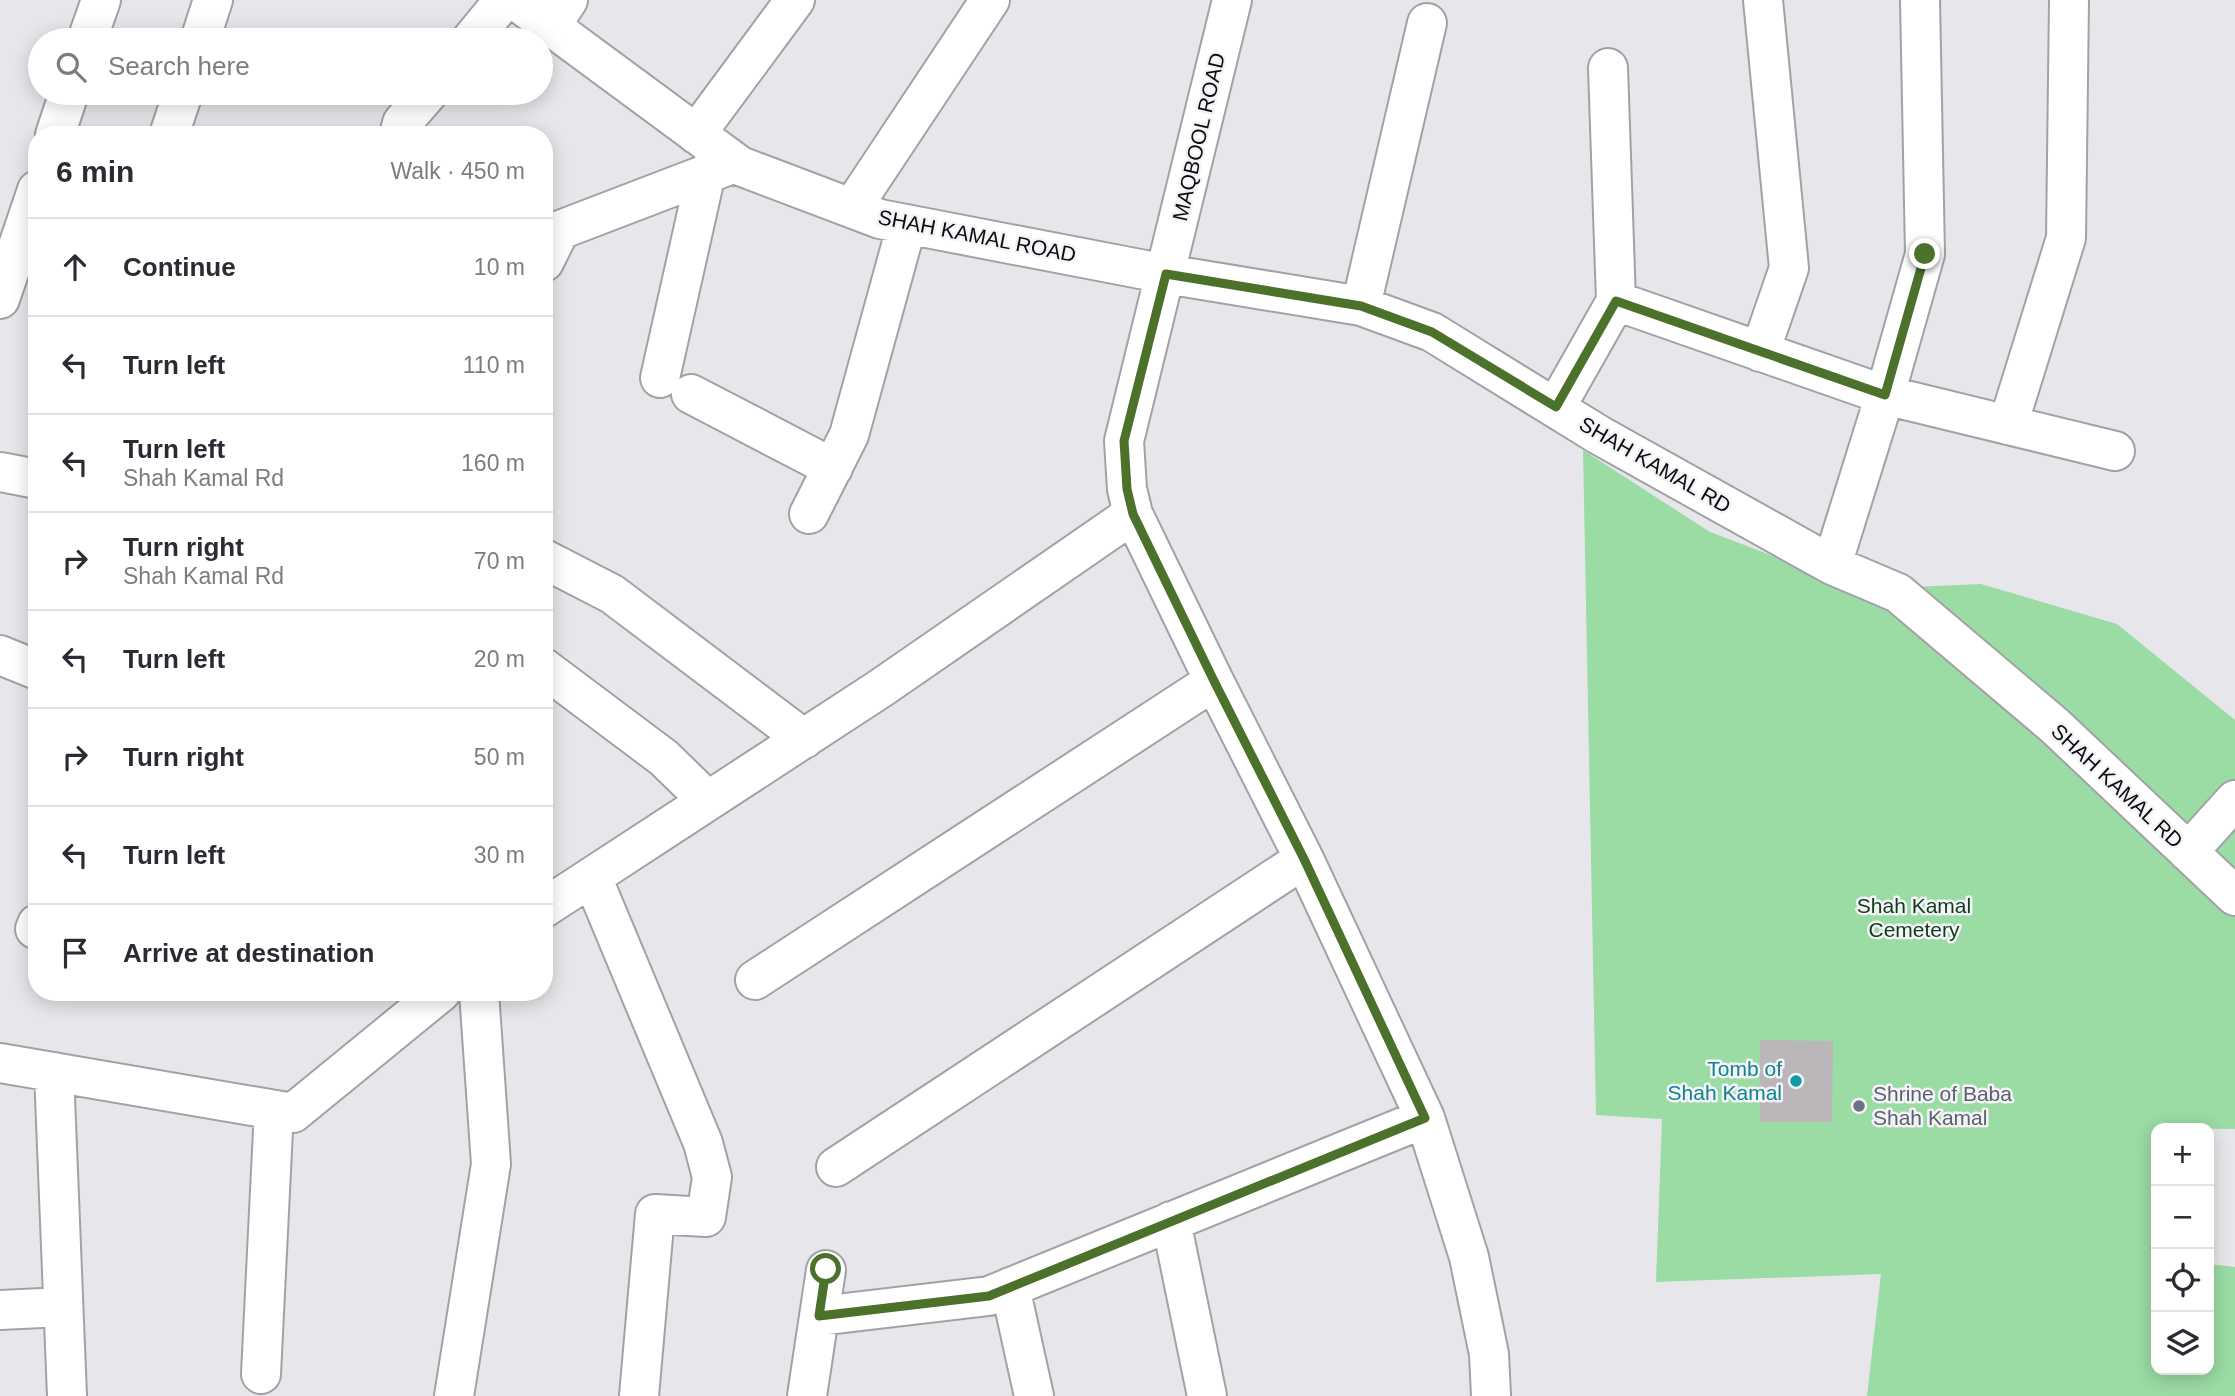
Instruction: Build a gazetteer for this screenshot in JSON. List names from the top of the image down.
{
  "streets": {
    "street": ["MAQBOOL ROAD", "SHAH KAMAL ROAD", "SHAH KAMAL RD"]
  },
  "crossings": [
    ["MAQBOOL ROAD", "SHAH KAMAL ROAD"],
    ["MAQBOOL ROAD", "SHAH KAMAL RD"],
    ["SHAH KAMAL ROAD", "SHAH KAMAL RD"]
  ],
  "parks": ["Shah Kamal Cemetery"],
  "places": ["Tomb of Shah Kamal", "Shrine of Baba Shah Kamal"],
  "page": {
    "search": "Search here",
    "heading": ["6 min", "Walk · 450 m"],
    "list": [
      ["Continue", "10 m"],
      ["Turn left", "110 m"],
      ["Turn left", "Shah Kamal Rd", "160 m"],
      ["Turn right", "Shah Kamal Rd", "70 m"],
      ["Turn left", "20 m"],
      ["Turn right", "50 m"],
      ["Turn left", "30 m"],
      "Arrive at destination"
    ],
    "map_buttons": ["+", "−"]
  }
}
